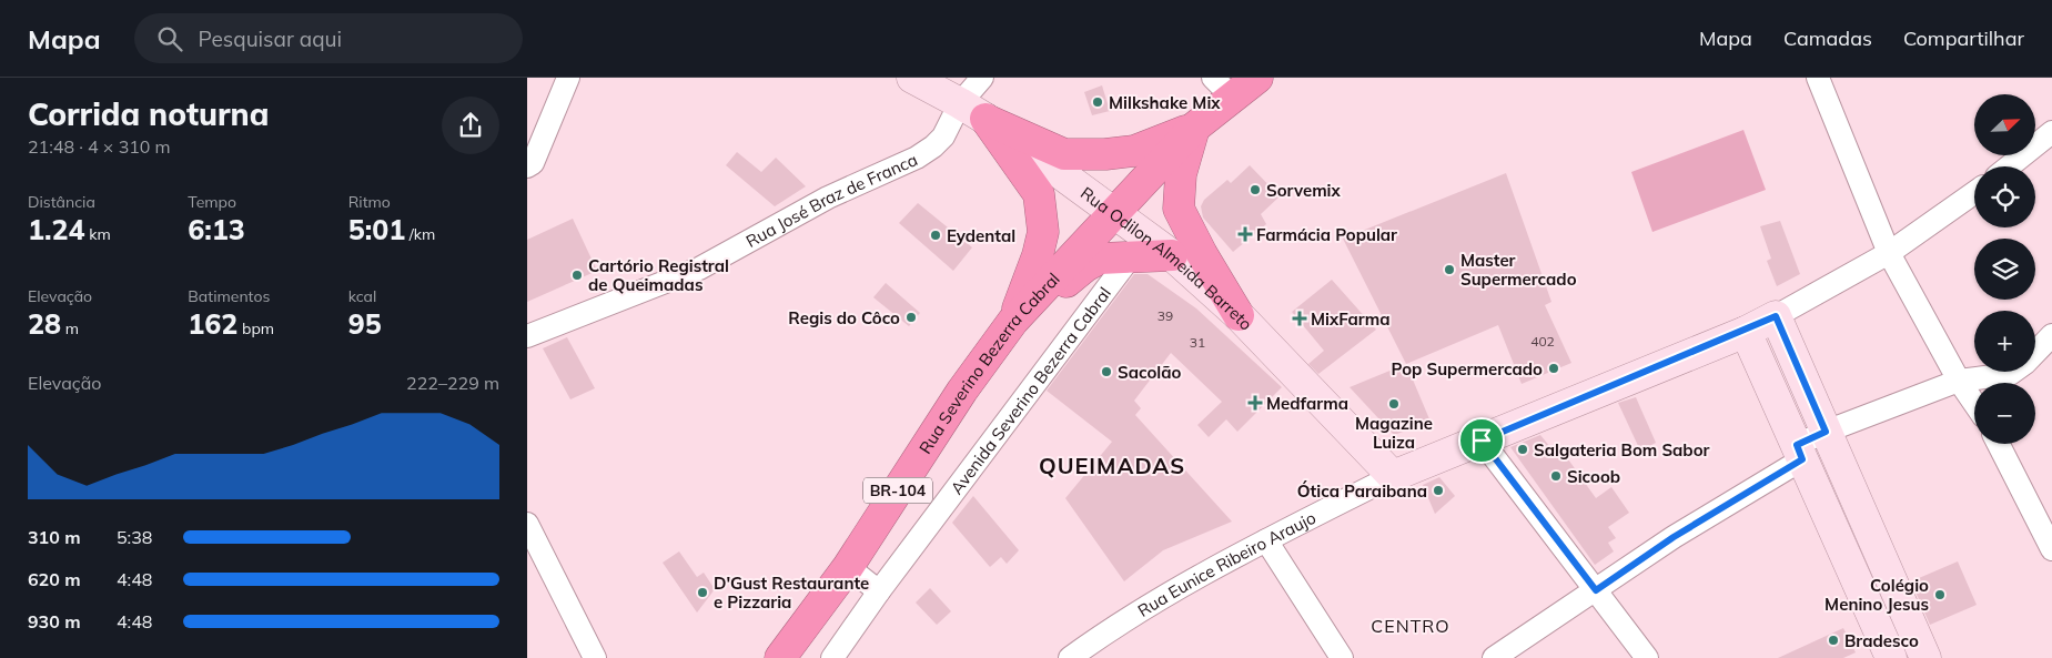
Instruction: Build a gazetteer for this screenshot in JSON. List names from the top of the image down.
{
  "streets": {
    "highway": ["Rua Severino Bezerra Cabral", "BR-104"],
    "street": [
      "Rua José Braz de Franca",
      "Rua Odilon Almeida Barreto",
      "Avenida Severino Bezerra Cabral",
      "Rua Eunice Ribeiro Araujo"
    ]
  },
  "crossings": [
    ["Rua José Braz de Franca", "Rua Odilon Almeida Barreto"],
    ["Rua Odilon Almeida Barreto", "Rua Severino Bezerra Cabral"],
    ["Rua Odilon Almeida Barreto", "BR-104"],
    ["Rua Odilon Almeida Barreto", "Rua Eunice Ribeiro Araujo"],
    ["Rua Severino Bezerra Cabral", "BR-104"]
  ],
  "districts": ["QUEIMADAS", "CENTRO"],
  "places": {
    "other": [
      "Milkshake Mix",
      "Sorvemix",
      "Eydental",
      "Master Supermercado",
      "Cartório Registral de Queimadas",
      "Regis do Côco",
      "Pop Supermercado",
      "Sacolão",
      "Magazine Luiza",
      "Salgateria Bom Sabor",
      "Sicoob",
      "Ótica Paraibana",
      "D'Gust Restaurante e Pizzaria",
      "Colégio Menino Jesus",
      "Bradesco"
    ],
    "health": ["Farmácia Popular", "MixFarma", "Medfarma"]
  },
  "house_numbers": ["39", "402", "31"],
  "north": "top right",
  "page": {
    "header": "Mapa",
    "search": "Pesquisar aqui",
    "nav": ["Mapa", "Camadas", "Compartilhar"],
    "heading": ["Corrida noturna", "21:48 · 4 × 310 m"],
    "map_buttons": ["+", "−"],
    "stats": [
      ["Distância", "1.24 km"],
      ["Tempo", "6:13"],
      ["Ritmo", "5:01 /km"],
      ["Elevação", "28 m"],
      ["Batimentos", "162 bpm"],
      ["kcal", "95"]
    ],
    "chart": ["Elevação", "222–229 m"],
    "list": [
      {
        "name": "310 m",
        "note": "5:38"
      },
      {
        "name": "620 m",
        "note": "4:48"
      },
      {
        "name": "930 m",
        "note": "4:48"
      }
    ]
  }
}
